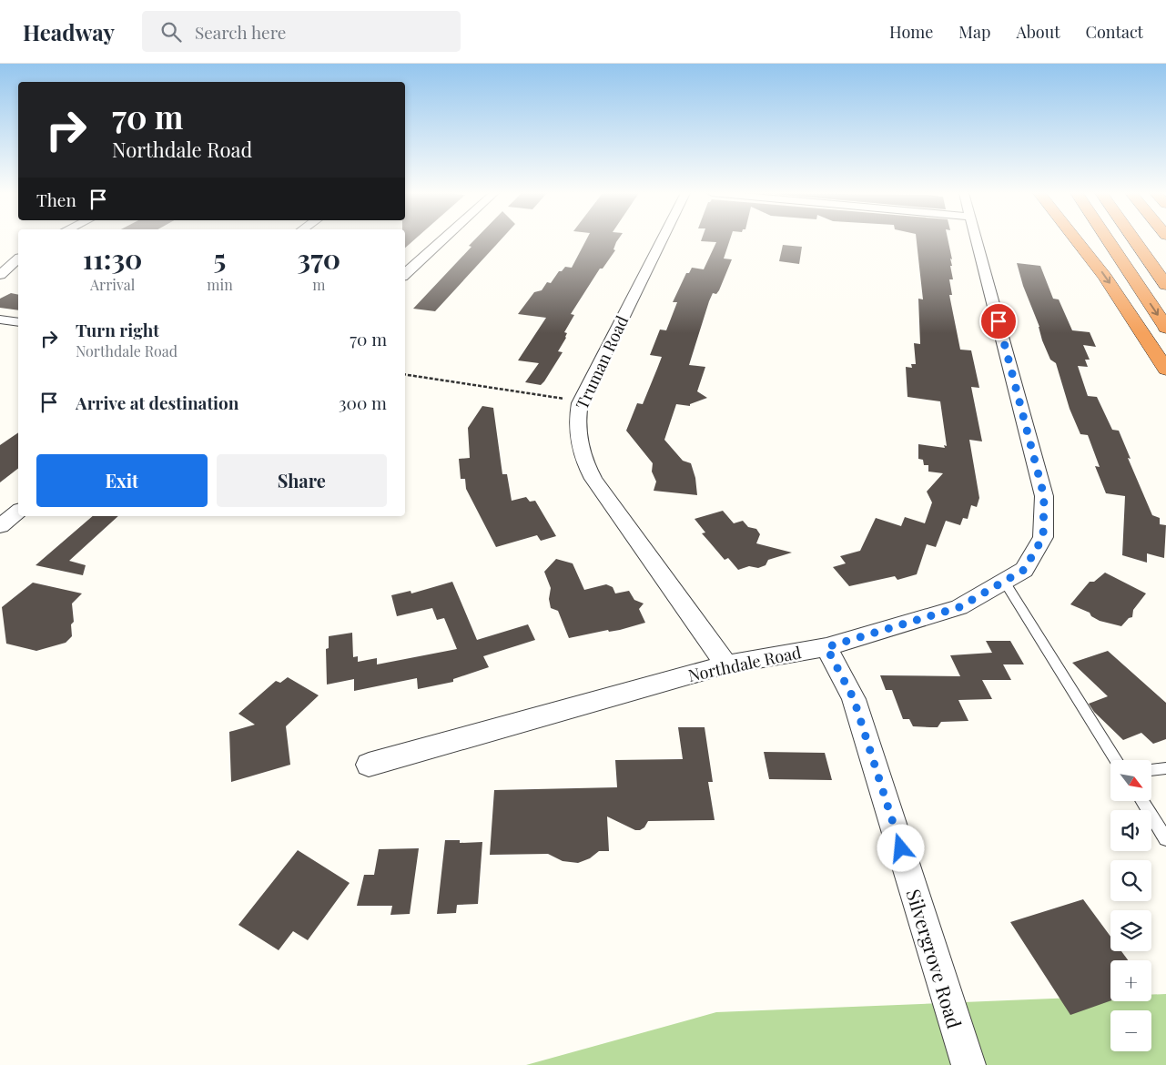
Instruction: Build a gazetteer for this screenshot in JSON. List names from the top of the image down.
{
  "streets": {
    "street": ["Truman Road", "Northdale Road", "Silvergrove Road"]
  },
  "crossings": [
    ["Truman Road", "Northdale Road"],
    ["Northdale Road", "Silvergrove Road"]
  ],
  "north": "bottom right",
  "page": {
    "header": "Headway",
    "search": "Search here",
    "nav": [
      "Home",
      "Map",
      "About",
      "Contact"
    ],
    "turn": ["70 m", "Northdale Road"],
    "then": "Then",
    "eta": [
      "11:30",
      "Arrival",
      "5",
      "min",
      "370",
      "m"
    ],
    "list": [
      {
        "name": "Turn right",
        "note": "Northdale Road",
        "value": "70 m"
      },
      {
        "name": "Arrive at destination",
        "value": "300 m"
      }
    ],
    "buttons": ["Exit", "Share"],
    "map_buttons": ["+", "−"]
  }
}
